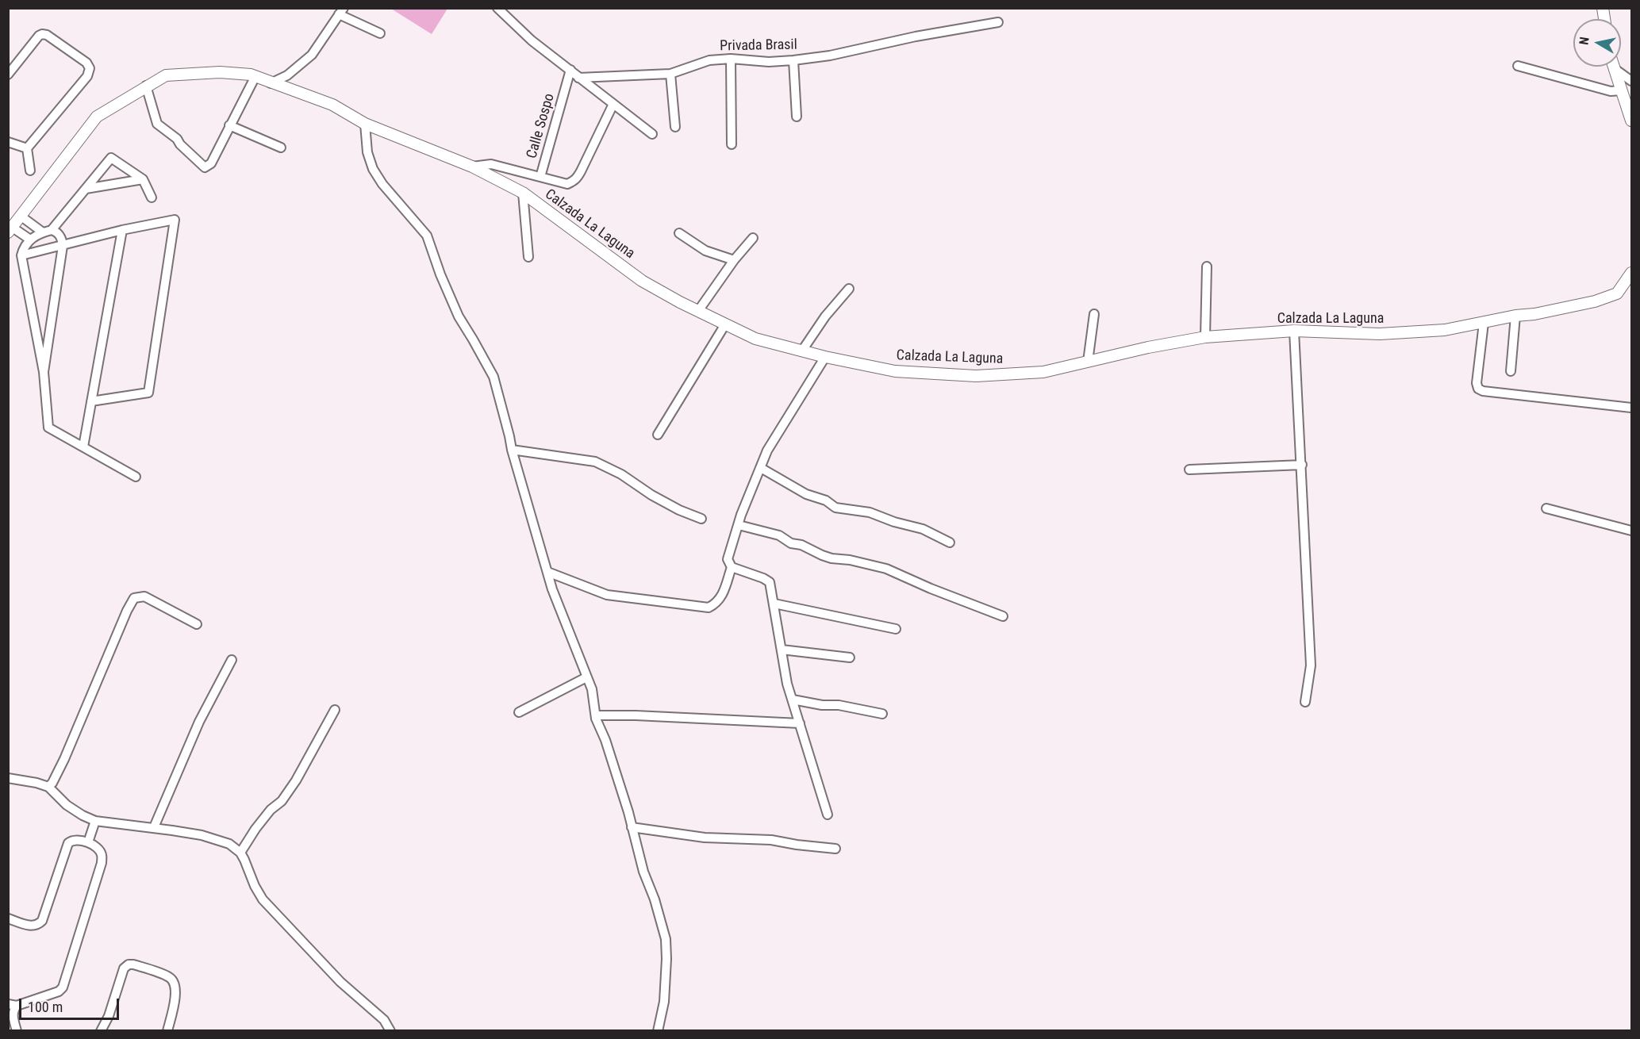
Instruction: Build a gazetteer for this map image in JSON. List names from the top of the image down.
{
  "streets": {
    "street": ["Privada Brasil", "Calle Sospo", "Calzada La Laguna"]
  },
  "crossings": [
    ["Calle Sospo", "Calzada La Laguna"]
  ],
  "scale_bar": "100 m",
  "north": "left"
}
